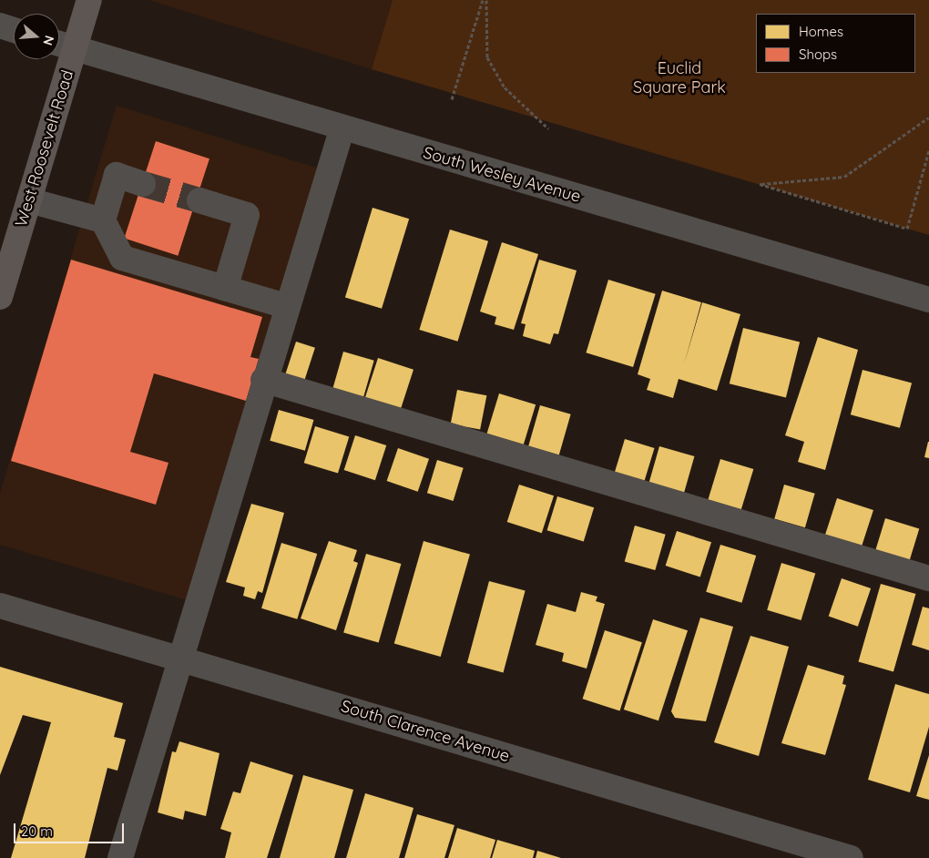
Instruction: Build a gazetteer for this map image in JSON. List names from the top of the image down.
{
  "streets": {
    "main road": ["West Roosevelt Road"],
    "street": ["South Wesley Avenue", "South Clarence Avenue"]
  },
  "crossings": [
    ["West Roosevelt Road", "South Wesley Avenue"]
  ],
  "parks": ["Euclid Square Park"],
  "legend": ["Homes", "Shops"],
  "scale_bar": "20 m",
  "north": "right"
}
